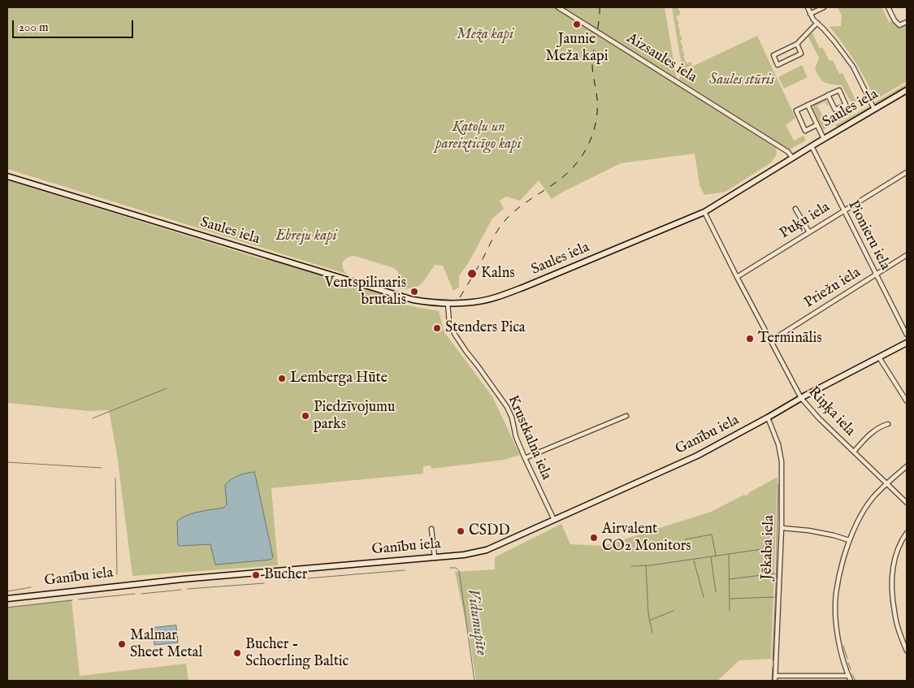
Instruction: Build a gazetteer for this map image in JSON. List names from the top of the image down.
{
  "streets": {
    "street": [
      "Aizsaules iela",
      "Saules iela",
      "Puķu iela",
      "Pionieru iela",
      "Priežu iela",
      "Riņķa iela",
      "Ganību iela",
      "Krustkalna iela",
      "Jēkaba iela"
    ]
  },
  "crossings": [
    ["Aizsaules iela", "Saules iela"],
    ["Saules iela", "Pionieru iela"],
    ["Saules iela", "Riņķa iela"],
    ["Saules iela", "Krustkalna iela"],
    ["Puķu iela", "Pionieru iela"],
    ["Puķu iela", "Riņķa iela"],
    ["Pionieru iela", "Priežu iela"],
    ["Priežu iela", "Riņķa iela"],
    ["Riņķa iela", "Ganību iela"],
    ["Ganību iela", "Krustkalna iela"],
    ["Ganību iela", "Jēkaba iela"]
  ],
  "water": ["Vidumupīte"],
  "parks": [
    "Meža kapi",
    "Saules stūris",
    "Katoļu un pareizticīgo kapi",
    "Ebreju kapi"
  ],
  "places": [
    "Jaunie Meža kapi",
    "Kalns",
    "Ventspilinaris brutalis",
    "Stenders Pica",
    "Terminālis",
    "Lemberga Hūte",
    "Piedzīvojumu parks",
    "CSDD",
    "Airvalent CO2 Monitors",
    "Bucher",
    "Malmar Sheet Metal",
    "Bucher - Schoerling Baltic"
  ],
  "scale_bar": "200 m"
}
